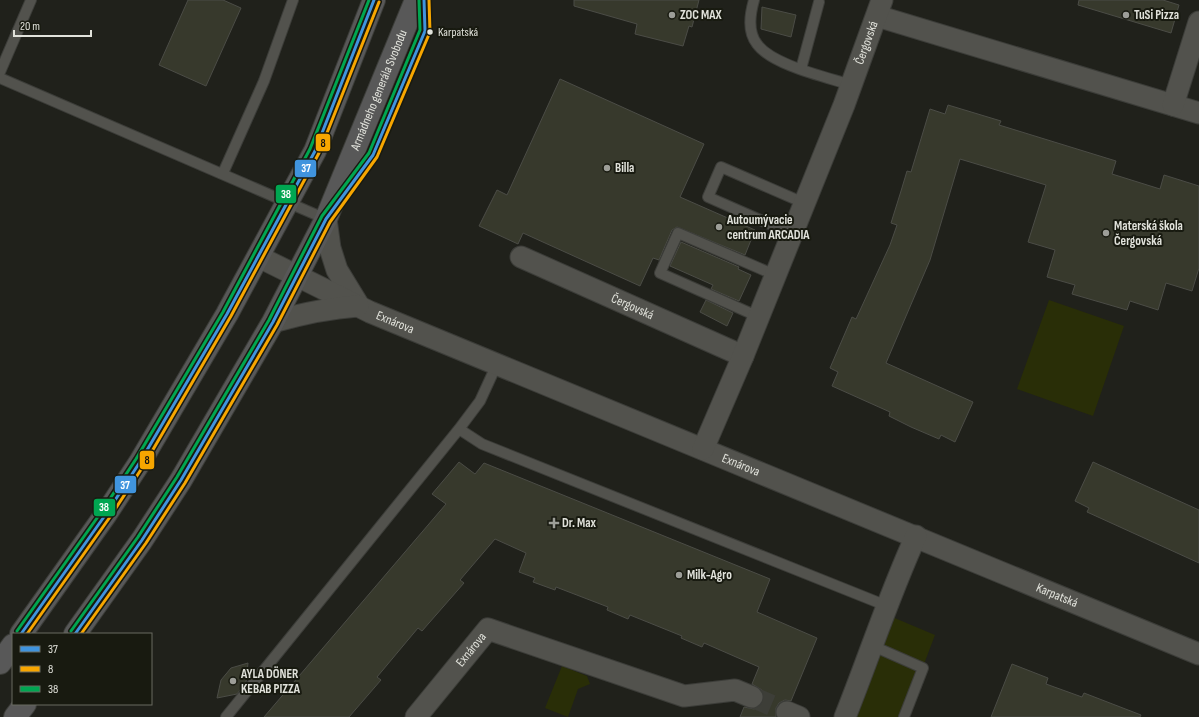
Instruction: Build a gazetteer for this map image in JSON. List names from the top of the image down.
{
  "streets": {
    "main road": ["Armádneho generála Svobodu"],
    "street": ["Čergovská", "Exnárova", "Karpatská"]
  },
  "crossings": [
    ["Čergovská", "Exnárova"],
    ["Armádneho generála Svobodu", "Exnárova"],
    ["Exnárova", "Karpatská"]
  ],
  "places": {
    "other": [
      "ZOC MAX",
      "TuSi Pizza",
      "Karpatská",
      "Billa",
      "Autoumývacie centrum ARCADIA",
      "Materská škola Čergovská",
      "Milk-Agro",
      "AYLA DÖNER KEBAB PIZZA"
    ],
    "health": ["Dr. Max"]
  },
  "lines": ["transit line 37", "transit line 8", "transit line 38"],
  "legend": ["37", "8", "38"],
  "scale_bar": "20 m"
}
